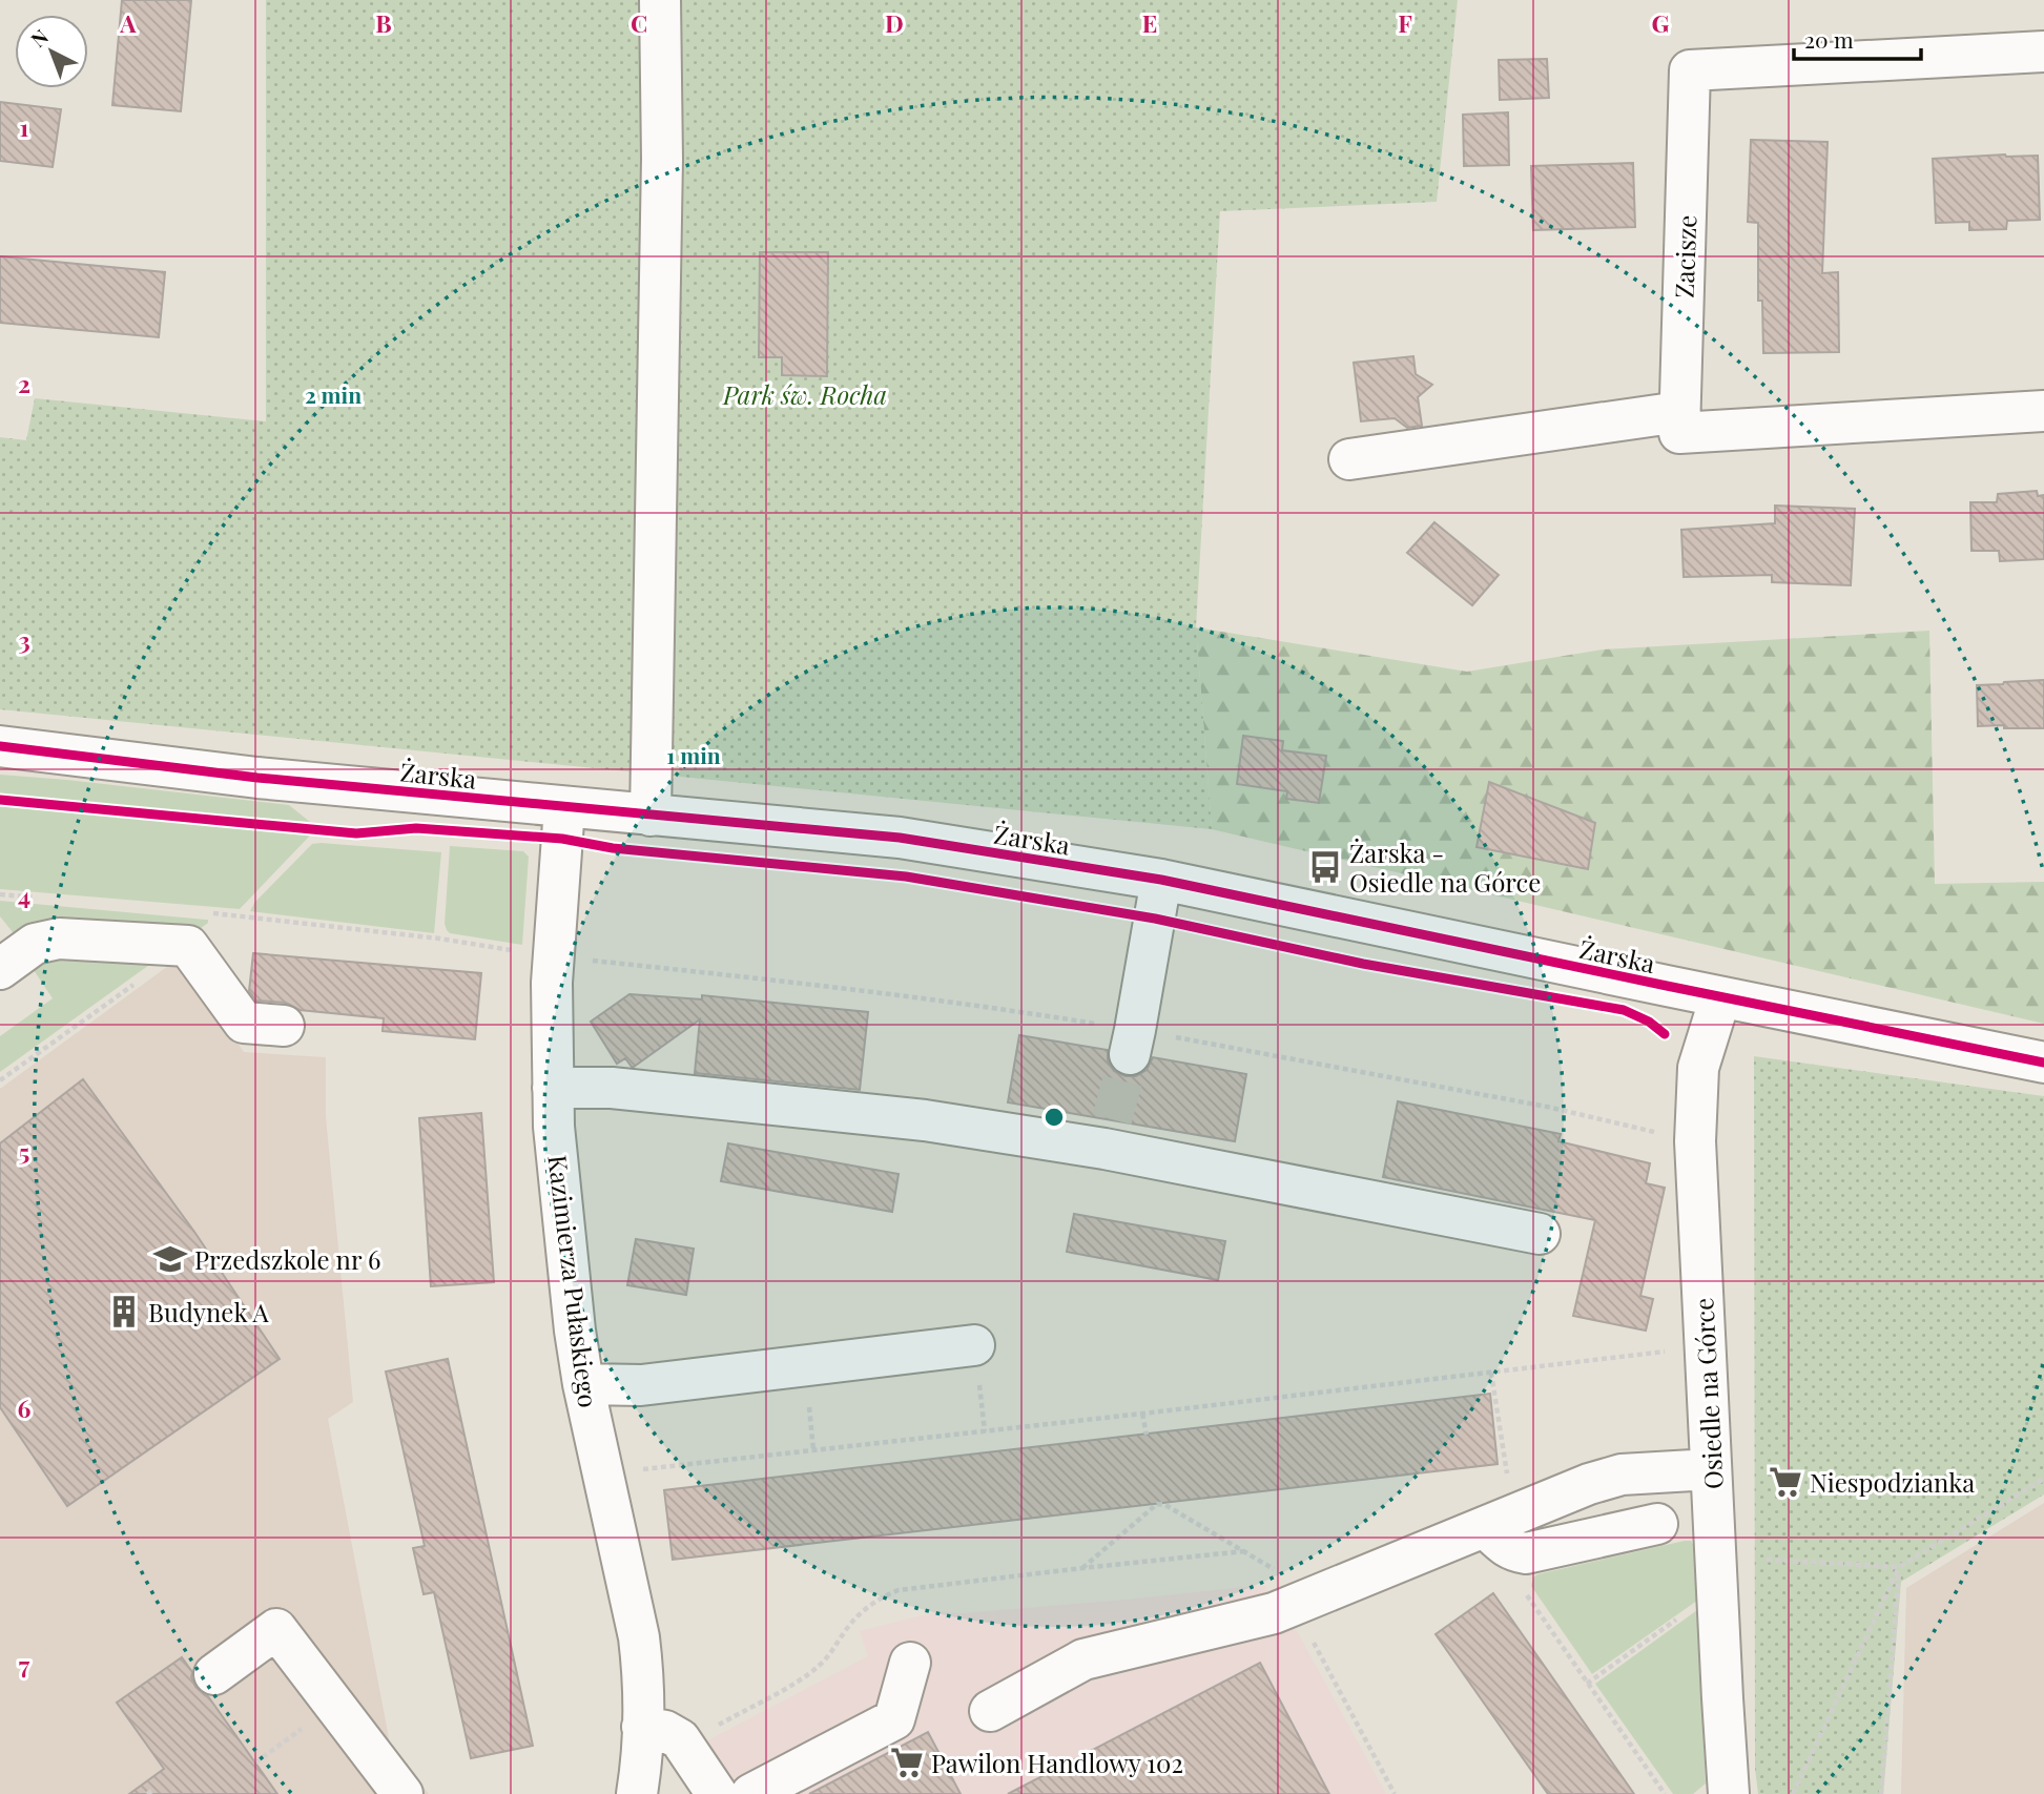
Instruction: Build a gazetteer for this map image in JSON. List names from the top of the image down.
{
  "streets": {
    "street": [
      "Zacisze",
      "Żarska",
      "Kazimierza Pułaskiego",
      "Osiedle na Górce"
    ]
  },
  "crossings": [
    ["Żarska", "Kazimierza Pułaskiego"],
    ["Żarska", "Osiedle na Górce"]
  ],
  "parks": ["Park św. Rocha"],
  "places": {
    "bus stop": ["Żarska - Osiedle na Górce"],
    "school or university": ["Przedszkole nr 6"],
    "building": ["Budynek A"],
    "supermarket": ["Niespodzianka", "Pawilon Handlowy 102"]
  },
  "scale_bar": "20 m",
  "north": "top left",
  "grid": {
    "columns": [
      "A",
      "B",
      "C",
      "D",
      "E",
      "F",
      "G"
    ],
    "rows": [
      "1",
      "2",
      "3",
      "4",
      "5",
      "6",
      "7"
    ]
  },
  "rings": ["2 min", "1 min"]
}
